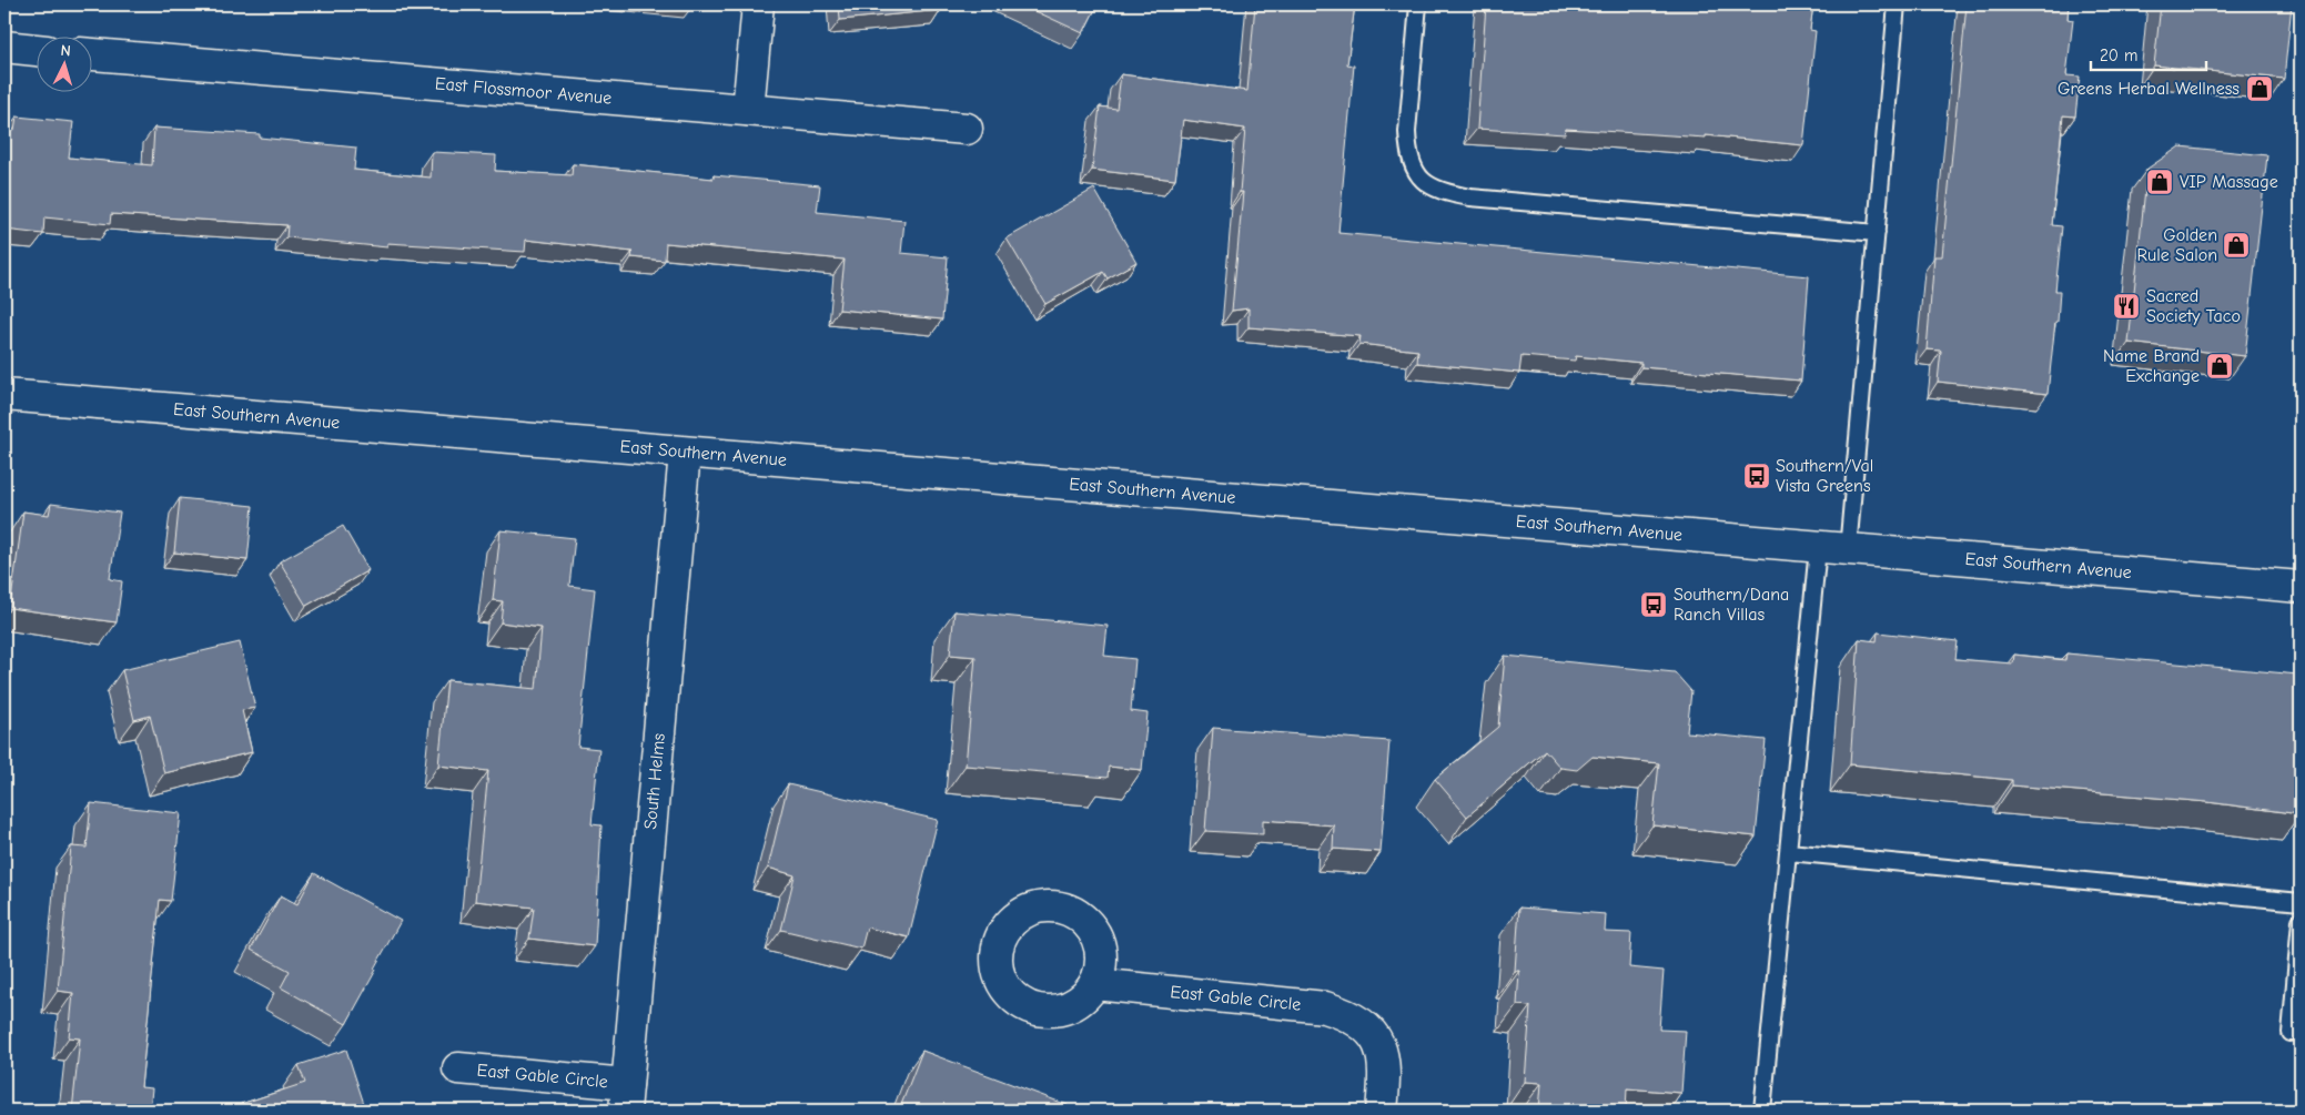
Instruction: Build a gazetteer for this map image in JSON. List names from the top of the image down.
{
  "streets": {
    "main road": [
      "East Flossmoor Avenue",
      "East Southern Avenue",
      "South Helms",
      "East Gable Circle"
    ]
  },
  "crossings": [
    ["East Southern Avenue", "South Helms"],
    ["South Helms", "East Gable Circle"]
  ],
  "places": {
    "shop": [
      "Greens Herbal Wellness",
      "VIP Massage",
      "Golden Rule Salon",
      "Name Brand Exchange"
    ],
    "restaurant": ["Sacred Society Taco"],
    "bus stop": ["Southern/Val Vista Greens", "Southern/Dana Ranch Villas"]
  },
  "scale_bar": "20 m",
  "north": "top"
}
